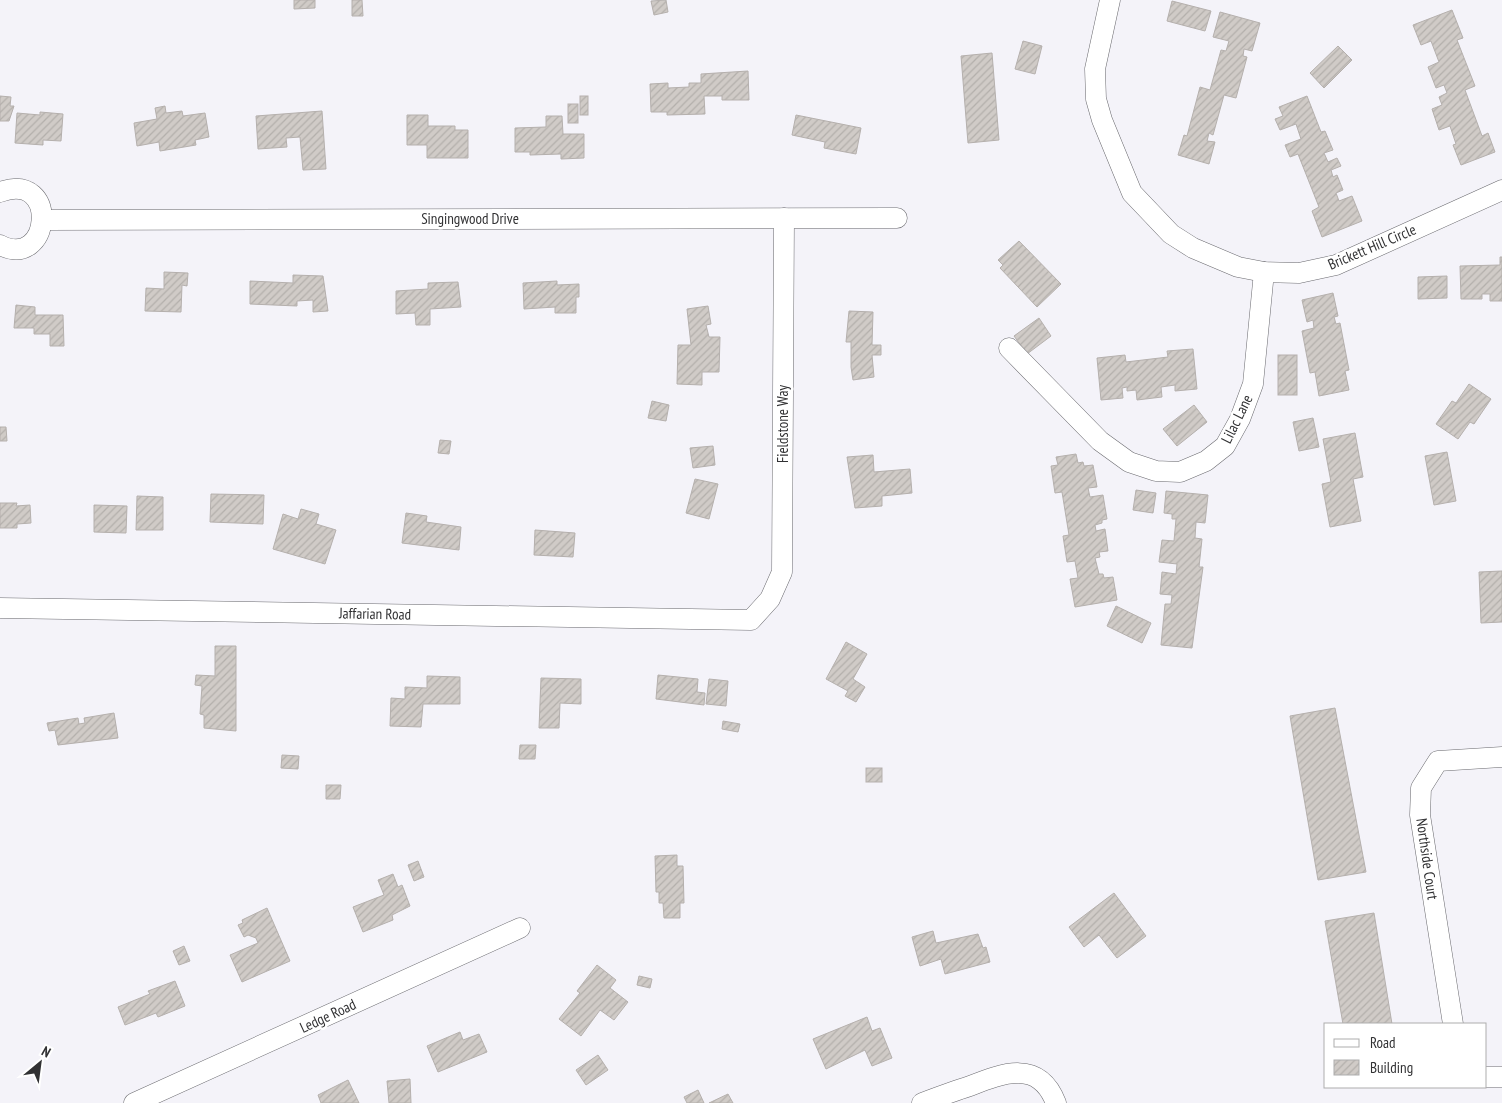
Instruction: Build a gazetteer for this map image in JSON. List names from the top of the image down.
{
  "streets": {
    "street": [
      "Singingwood Drive",
      "Brickett Hill Circle",
      "Lilac Lane",
      "Fieldstone Way",
      "Jaffarian Road",
      "Northside Court",
      "Ledge Road"
    ]
  },
  "crossings": [
    ["Singingwood Drive", "Fieldstone Way"],
    ["Brickett Hill Circle", "Lilac Lane"],
    ["Fieldstone Way", "Jaffarian Road"]
  ],
  "legend": ["Road", "Building"],
  "north": "top right"
}
